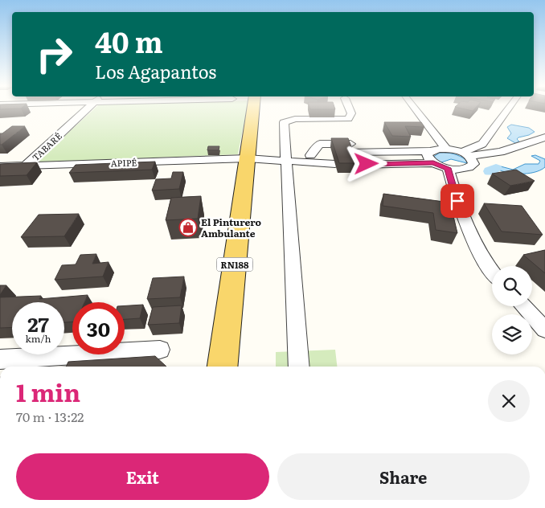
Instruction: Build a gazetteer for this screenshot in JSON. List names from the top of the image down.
{
  "streets": {
    "main road": ["RN188"],
    "street": ["TABARÉ", "APIPÉ"]
  },
  "crossings": [
    ["TABARÉ", "APIPÉ"],
    ["APIPÉ", "RN188"]
  ],
  "places": {
    "shop": ["El Pinturero Ambulante"]
  },
  "page": {
    "turn": ["40 m", "Los Agapantos"],
    "speed": "27 km/h",
    "limit": "30",
    "heading": ["1 min", "70 m · 13:22"],
    "buttons": ["Exit", "Share"]
  }
}
